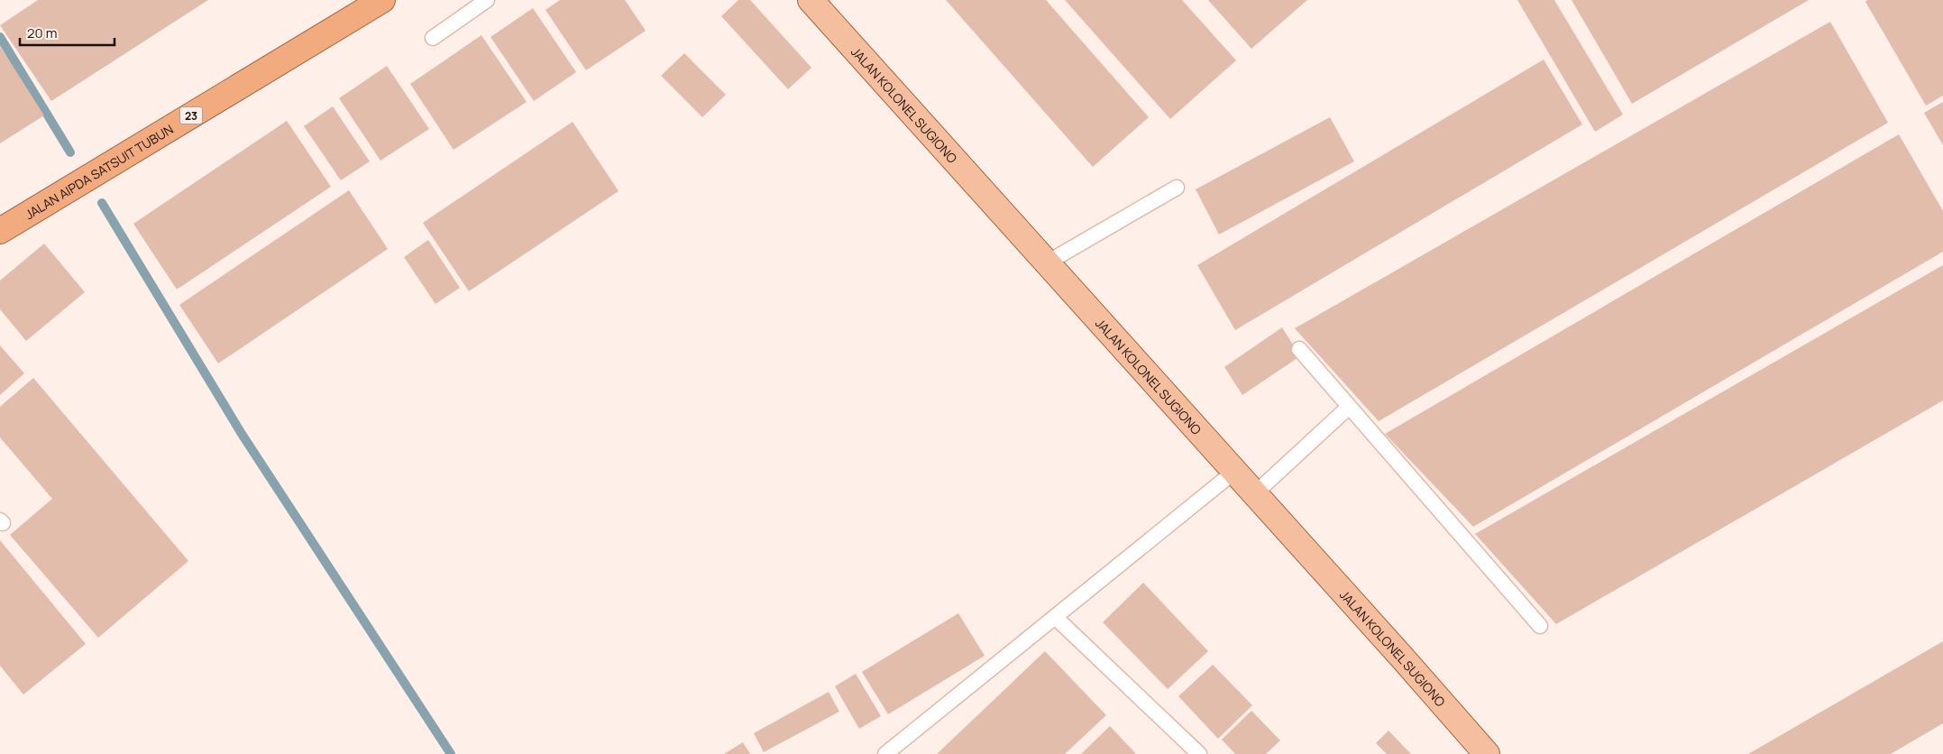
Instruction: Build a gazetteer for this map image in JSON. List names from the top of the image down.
{
  "streets": {
    "highway": ["23", "JALAN AIPDA SATSUIT TUBUN"],
    "main road": ["JALAN KOLONEL SUGIONO"]
  },
  "scale_bar": "20 m"
}
